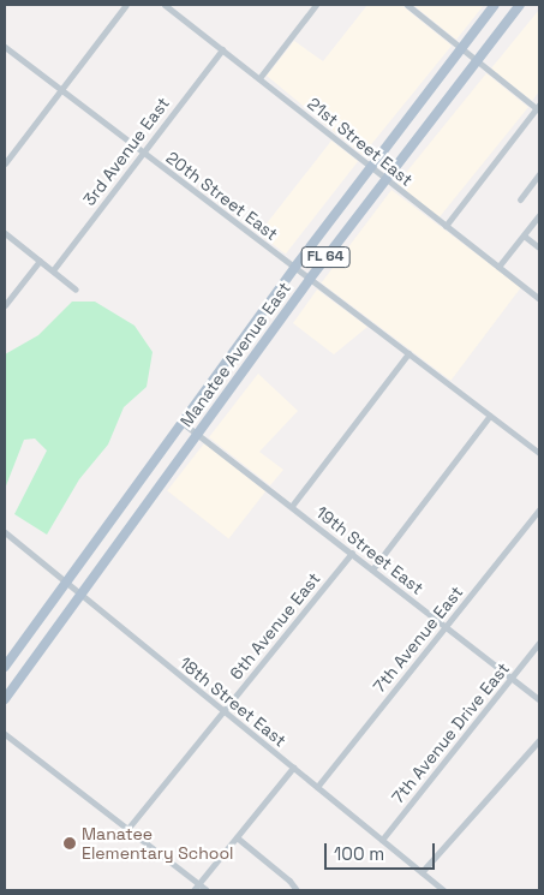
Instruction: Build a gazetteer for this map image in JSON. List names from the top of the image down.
{
  "streets": {
    "main road": ["FL 64", "Manatee Avenue East"],
    "street": [
      "21st Street East",
      "3rd Avenue East",
      "20th Street East",
      "19th Street East",
      "6th Avenue East",
      "7th Avenue East",
      "18th Street East",
      "7th Avenue Drive East"
    ]
  },
  "crossings": [
    ["21st Street East", "3rd Avenue East"],
    ["21st Street East", "Manatee Avenue East"],
    ["3rd Avenue East", "20th Street East"],
    ["20th Street East", "Manatee Avenue East"],
    ["Manatee Avenue East", "19th Street East"],
    ["Manatee Avenue East", "18th Street East"],
    ["19th Street East", "6th Avenue East"],
    ["19th Street East", "7th Avenue East"],
    ["19th Street East", "7th Avenue Drive East"],
    ["6th Avenue East", "18th Street East"],
    ["7th Avenue East", "18th Street East"],
    ["18th Street East", "7th Avenue Drive East"]
  ],
  "places": ["Manatee Elementary School"],
  "scale_bar": "100 m"
}
